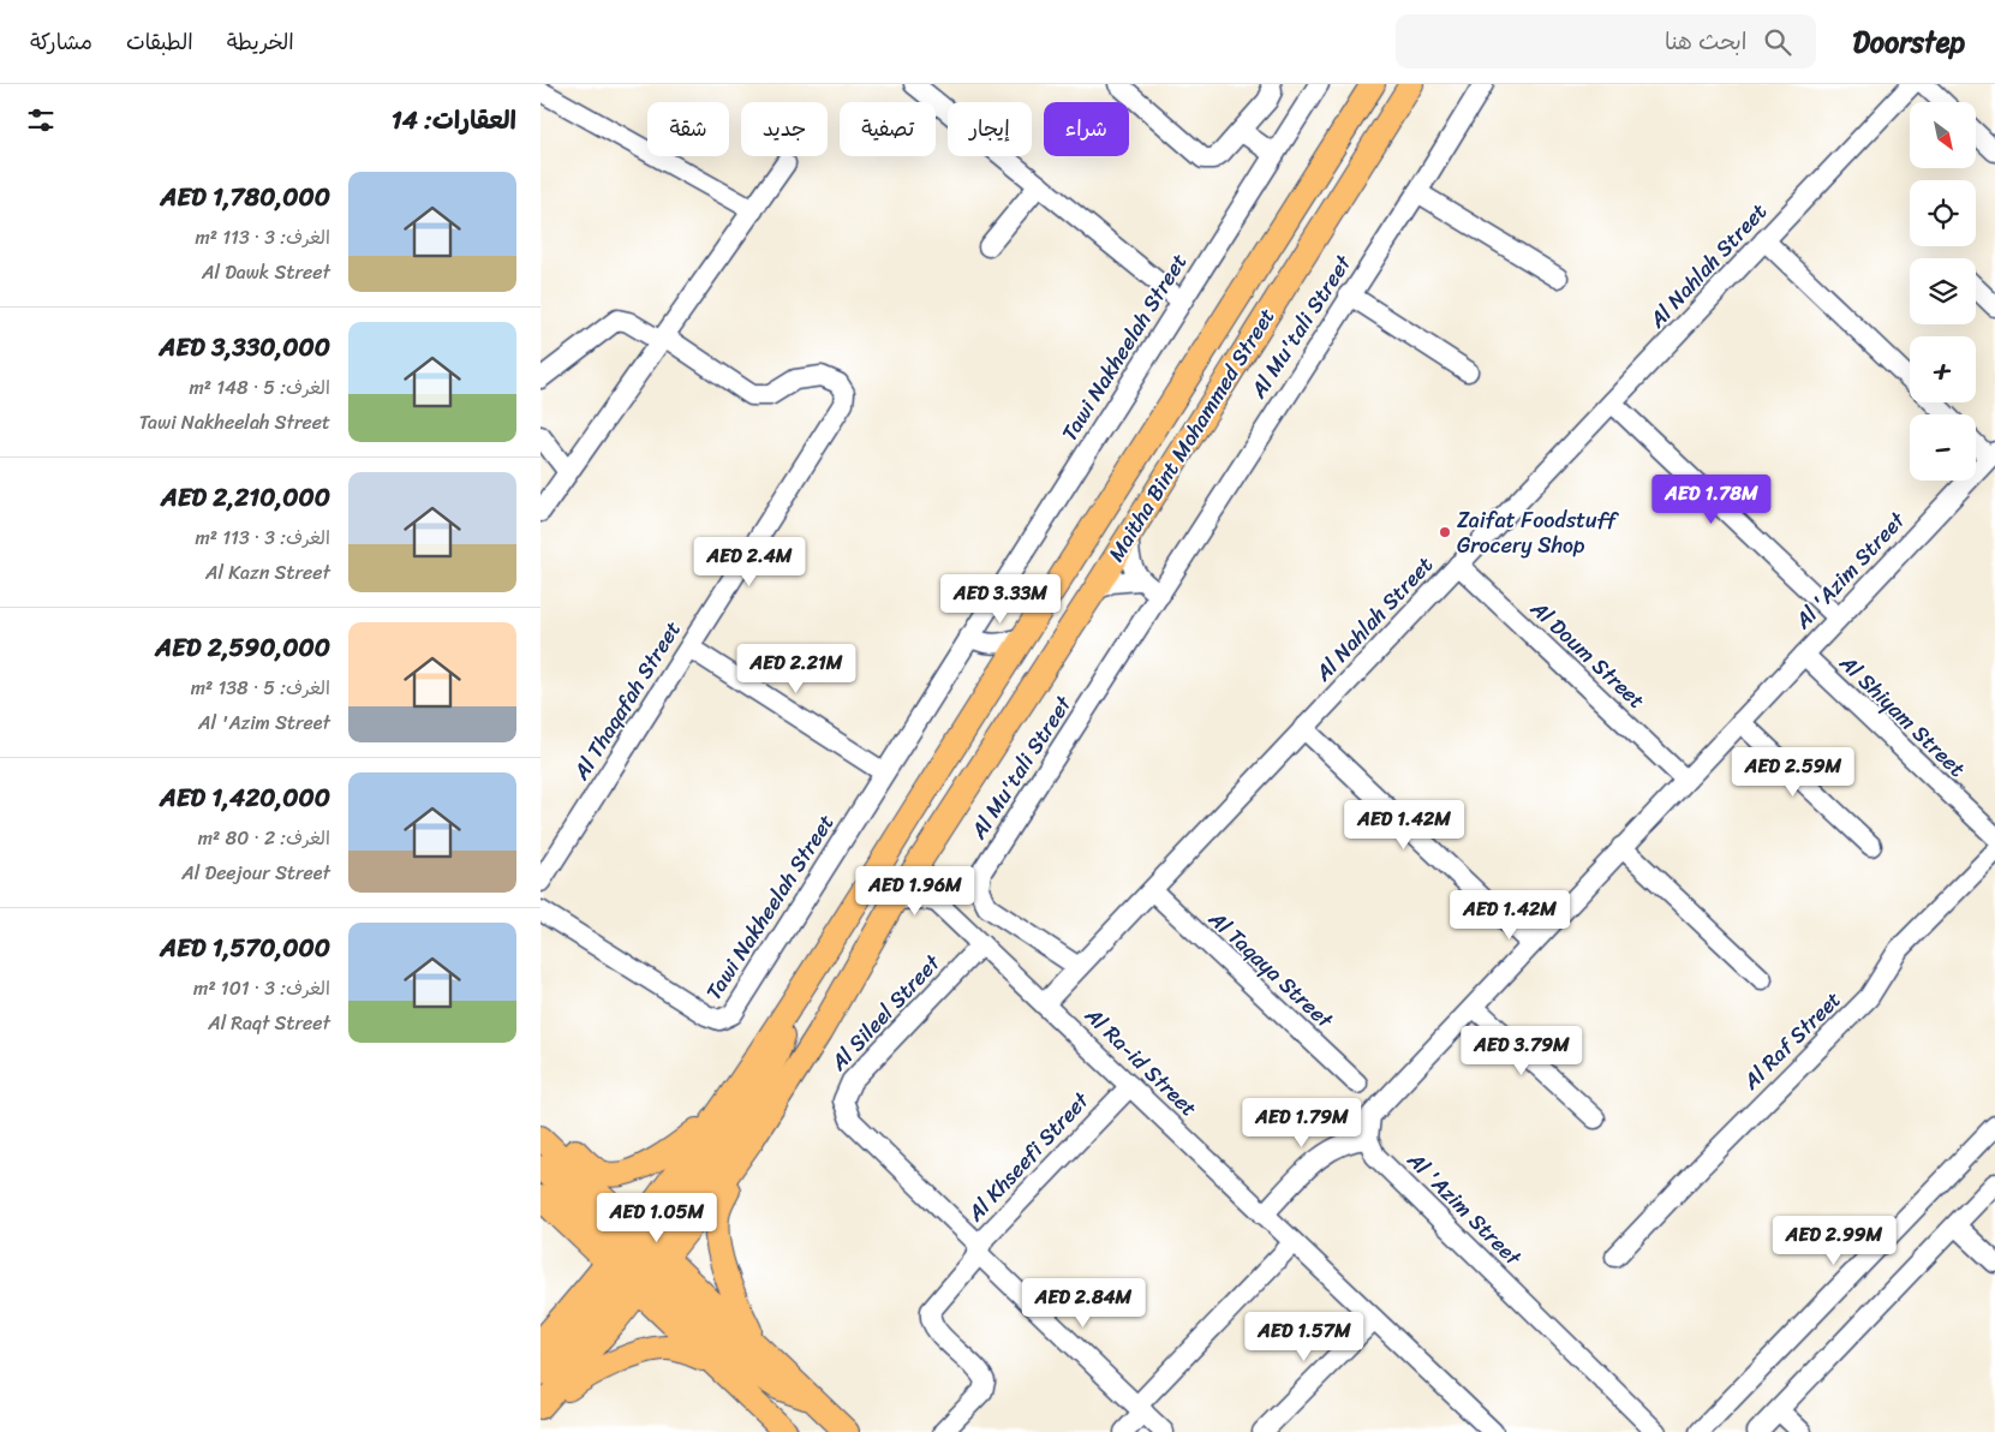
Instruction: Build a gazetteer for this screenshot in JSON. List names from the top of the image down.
{
  "streets": {
    "main road": ["Maitha Bint Mohammed Street"],
    "street": [
      "Al Nahlah Street",
      "Al Mu'tali Street",
      "Tawi Nakheelah Street",
      "Al 'Azim Street",
      "Al Doum Street",
      "Al Thaqafah Street",
      "Al Shiyam Street",
      "Al Taqaya Street",
      "Al Sileel Street",
      "Al Raf Street",
      "Al Ra-id Street",
      "Al Khseefi Street"
    ]
  },
  "crossings": [
    ["Al Nahlah Street", "Al Mu'tali Street"],
    ["Al Nahlah Street", "Al Doum Street"],
    ["Al Nahlah Street", "Al Taqaya Street"],
    ["Al Nahlah Street", "Al Ra-id Street"],
    ["Maitha Bint Mohammed Street", "Al Ra-id Street"],
    ["Al 'Azim Street", "Al Doum Street"],
    ["Al 'Azim Street", "Al Shiyam Street"],
    ["Al Sileel Street", "Al Ra-id Street"],
    ["Al Sileel Street", "Al Khseefi Street"],
    ["Al Ra-id Street", "Al Khseefi Street"]
  ],
  "places": ["Zaifat Foodstuff Grocery Shop"],
  "north": "bottom right",
  "page": {
    "header": "Doorstep",
    "search": "ابحث هنا",
    "nav": ["الخريطة", "الطبقات", "مشاركة"],
    "heading": "العقارات: 14",
    "map_buttons": ["+", "−"],
    "chip": [
      "شراء",
      "إيجار",
      "تصفية",
      "جديد",
      "شقة"
    ],
    "list": [
      {
        "name": "AED 1,780,000",
        "note": "الغرف: 3 · 113 m² · Al Dawk Street"
      },
      {
        "name": "AED 3,330,000",
        "note": "الغرف: 5 · 148 m² · Tawi Nakheelah Street"
      },
      {
        "name": "AED 2,210,000",
        "note": "الغرف: 3 · 113 m² · Al Kazn Street"
      },
      {
        "name": "AED 2,590,000",
        "note": "الغرف: 5 · 138 m² · Al 'Azim Street"
      },
      {
        "name": "AED 1,420,000",
        "note": "الغرف: 2 · 80 m² · Al Deejour Street"
      },
      {
        "name": "AED 1,570,000",
        "note": "الغرف: 3 · 101 m² · Al Raqt Street"
      }
    ],
    "price": [
      "AED 1.78M",
      "AED 2.4M",
      "AED 3.33M",
      "AED 2.21M",
      "AED 2.59M",
      "AED 1.42M",
      "AED 1.96M",
      "AED 1.42M",
      "AED 3.79M",
      "AED 1.79M",
      "AED 1.05M",
      "AED 2.99M",
      "AED 2.84M",
      "AED 1.57M"
    ]
  }
}
